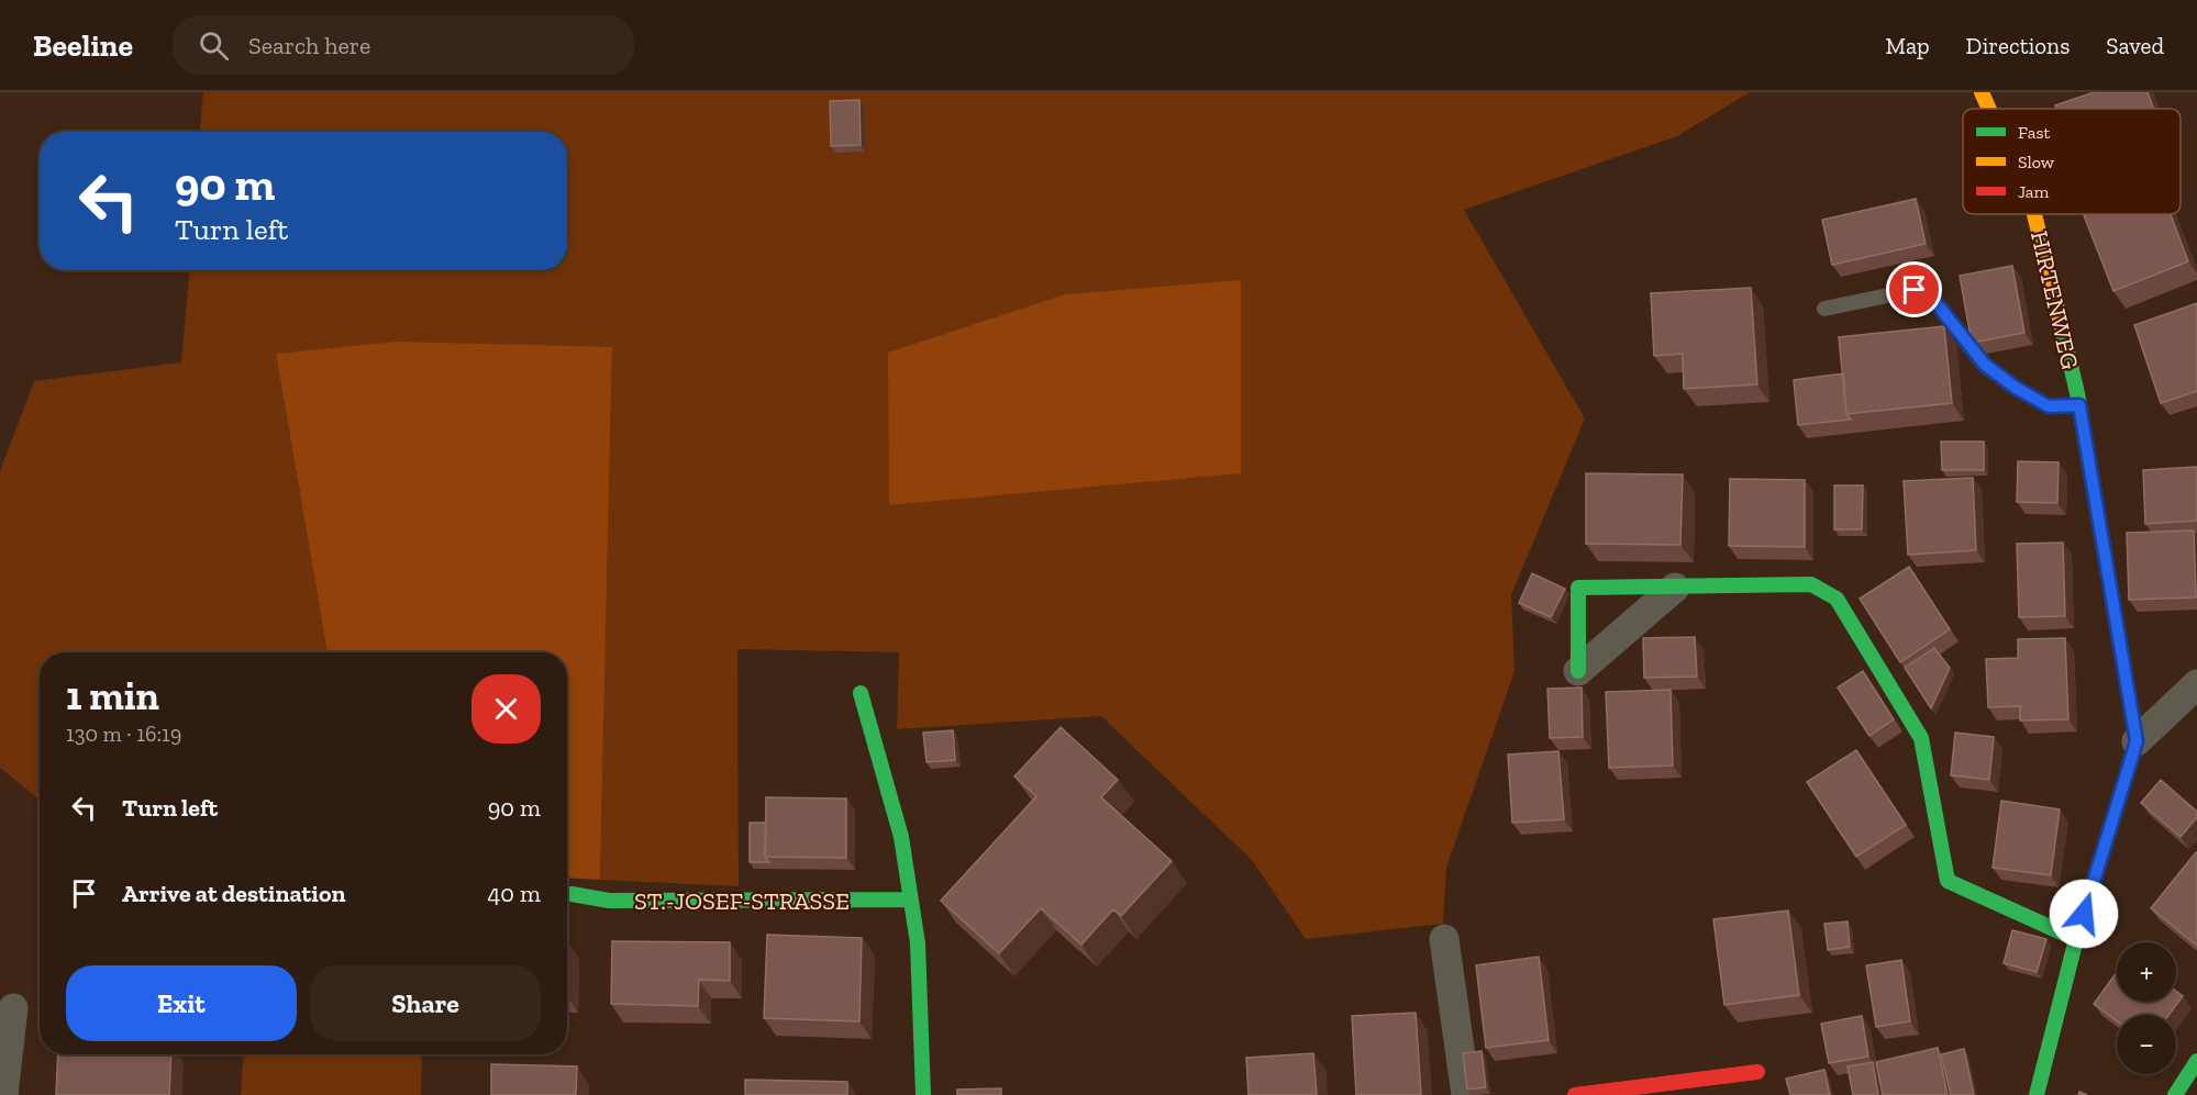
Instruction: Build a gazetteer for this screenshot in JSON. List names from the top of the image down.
{
  "streets": {
    "street": ["HIRTENWEG", "ST.-JOSEF-STRASSE"]
  },
  "legend": ["Fast", "Slow", "Jam"],
  "page": {
    "header": "Beeline",
    "search": "Search here",
    "nav": ["Map", "Directions", "Saved"],
    "turn": ["90 m", "Turn left"],
    "heading": ["1 min", "130 m · 16:19"],
    "list": [
      {
        "name": "Turn left",
        "value": "90 m"
      },
      {
        "name": "Arrive at destination",
        "value": "40 m"
      }
    ],
    "map_buttons": ["+", "−"],
    "buttons": ["Exit", "Share"]
  }
}
